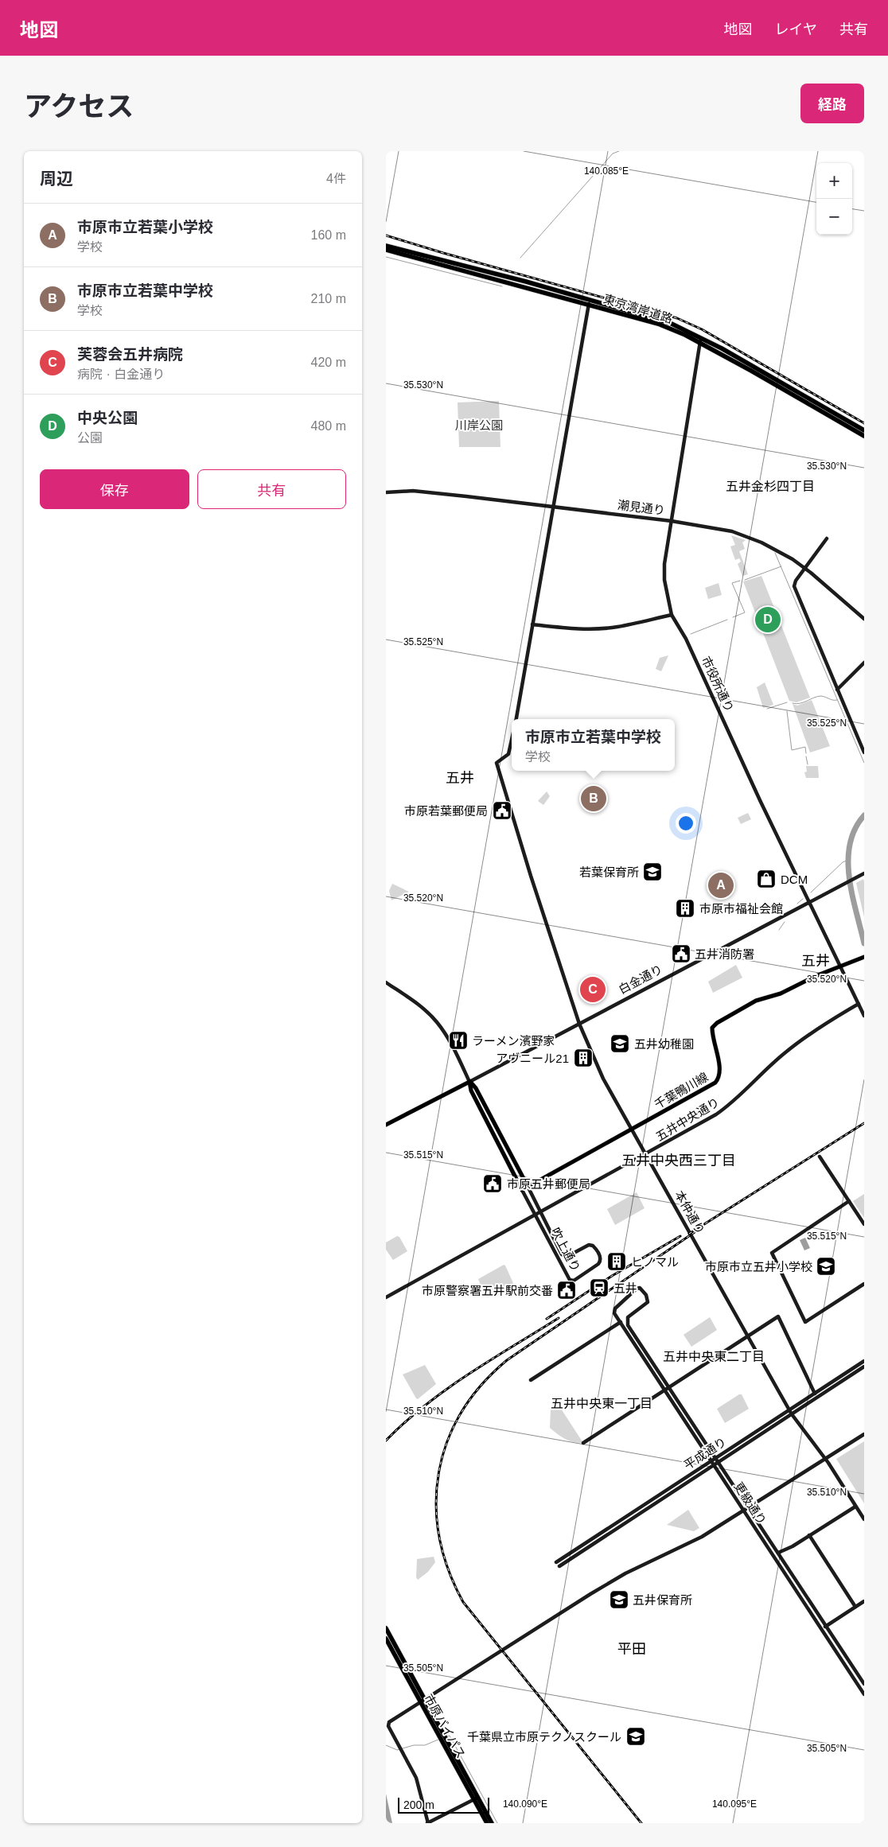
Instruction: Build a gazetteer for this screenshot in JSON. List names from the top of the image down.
{
  "streets": {
    "highway": ["東京湾岸道路", "市原バイパス"],
    "main road": ["千葉鴨川線", "吹上通り"],
    "street": [
      "潮見通り",
      "市役所通り",
      "白金通り",
      "五井中央通り",
      "本仲通り",
      "平成通り",
      "更級通り"
    ]
  },
  "crossings": [
    ["東京湾岸道路", "市役所通り"],
    ["潮見通り", "市役所通り"],
    ["市役所通り", "白金通り"],
    ["市役所通り", "千葉鴨川線"],
    ["市役所通り", "五井中央通り"],
    ["白金通り", "本仲通り"],
    ["白金通り", "吹上通り"],
    ["千葉鴨川線", "本仲通り"],
    ["千葉鴨川線", "吹上通り"],
    ["五井中央通り", "本仲通り"],
    ["五井中央通り", "吹上通り"],
    ["本仲通り", "平成通り"],
    ["平成通り", "更級通り"]
  ],
  "districts": [
    "五井金杉四丁目",
    "五井",
    "五井",
    "五井中央西三丁目",
    "五井中央東二丁目",
    "五井中央東一丁目",
    "平田"
  ],
  "parks": ["川岸公園"],
  "places": {
    "public building": [
      "市原若葉郵便局",
      "五井消防署",
      "市原五井郵便局",
      "市原警察署五井駅前交番"
    ],
    "school or university": [
      "若葉保育所",
      "五井幼稚園",
      "市原市立五井小学校",
      "五井保育所",
      "千葉県立市原テクノスクール"
    ],
    "shop": ["DCM"],
    "building": ["市原市福祉会館", "アヴニール21", "ヒノマル"],
    "restaurant": ["ラーメン濱野家"],
    "station": ["五井"]
  },
  "scale_bar": "200 m",
  "page": {
    "header": "地図",
    "nav": ["地図", "レイヤ", "共有"],
    "title": "アクセス",
    "buttons": [
      "経路",
      ["保存", "共有"]
    ],
    "heading": ["周辺", "4件"],
    "map_buttons": ["+", "−"],
    "list": [
      {
        "mark": "A",
        "name": "市原市立若葉小学校",
        "note": "学校",
        "value": "160 m"
      },
      {
        "mark": "B",
        "name": "市原市立若葉中学校",
        "note": "学校",
        "value": "210 m"
      },
      {
        "mark": "C",
        "name": "芙蓉会五井病院",
        "note": "病院 · 白金通り",
        "value": "420 m"
      },
      {
        "mark": "D",
        "name": "中央公園",
        "note": "公園",
        "value": "480 m"
      }
    ],
    "pins": [
      "D",
      "B",
      "A",
      "C"
    ],
    "popup": ["市原市立若葉中学校", "学校"],
    "scale": "200 m"
  },
  "coordinates": [
    "140.085°E",
    "35.530°N",
    "35.525°N",
    "35.520°N",
    "35.515°N",
    "35.510°N",
    "35.505°N",
    "140.090°E",
    "140.095°E"
  ]
}
